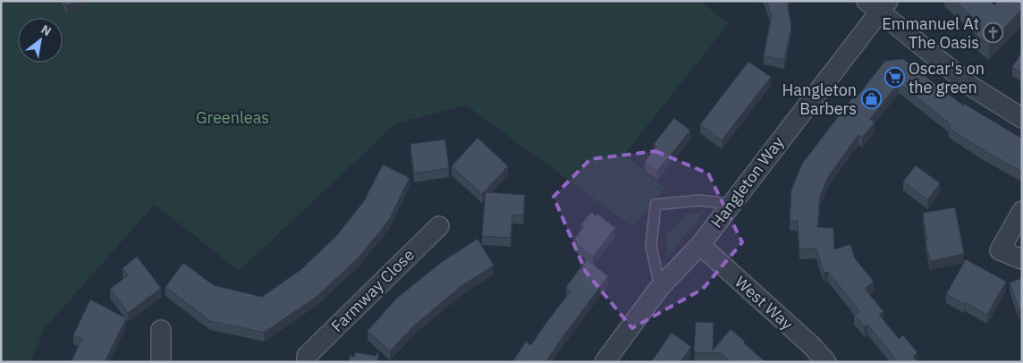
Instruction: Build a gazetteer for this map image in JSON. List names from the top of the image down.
{
  "streets": {
    "street": ["Hangleton Way", "Farmway Close", "West Way"]
  },
  "crossings": [
    ["Hangleton Way", "West Way"]
  ],
  "parks": ["Greenleas"],
  "places": {
    "church": ["Emmanuel At The Oasis"],
    "supermarket": ["Oscar's on the green"],
    "shop": ["Hangleton Barbers"]
  },
  "north": "top right"
}
